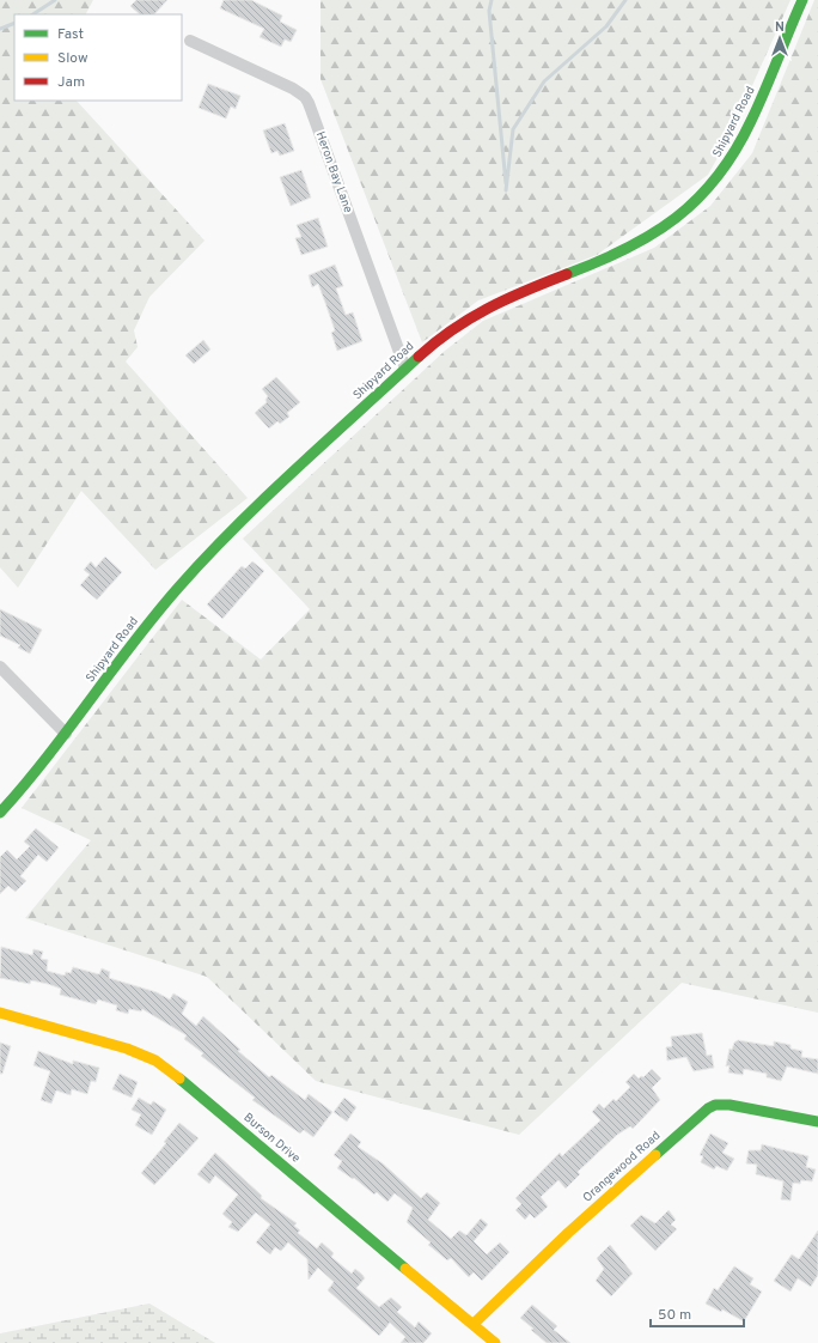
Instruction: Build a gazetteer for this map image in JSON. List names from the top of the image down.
{
  "streets": {
    "street": [
      "Shipyard Road",
      "Heron Bay Lane",
      "Burson Drive",
      "Orangewood Road"
    ]
  },
  "crossings": [
    ["Shipyard Road", "Heron Bay Lane"],
    ["Burson Drive", "Orangewood Road"]
  ],
  "legend": ["Fast", "Slow", "Jam"],
  "scale_bar": "50 m",
  "north": "top"
}
